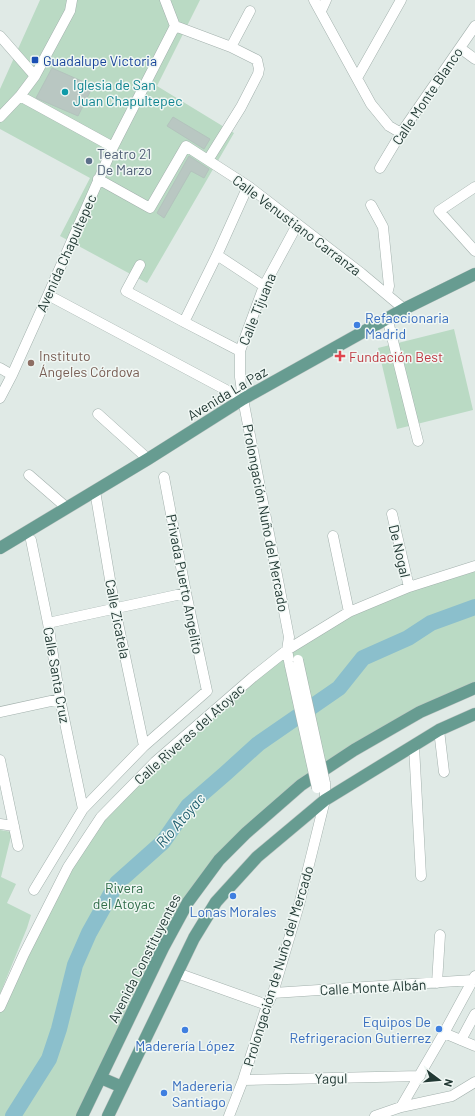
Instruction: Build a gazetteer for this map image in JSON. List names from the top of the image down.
{
  "streets": {
    "main road": ["Avenida La Paz", "Avenida Constituyentes"],
    "street": [
      "Calle Monte Blanco",
      "Calle Venustiano Carranza",
      "Avenida Chapultepec",
      "Calle Tijuana",
      "Prolongación Nuño del Mercado",
      "De Nogal",
      "Privada Puerto Angelito",
      "Calle Zicatela",
      "Calle Santa Cruz",
      "Calle Riveras del Atoyac",
      "Prolongación de Nuño del Mercado",
      "Calle Monte Albán",
      "Yagul"
    ]
  },
  "crossings": [
    ["Calle Venustiano Carranza", "Avenida Chapultepec"],
    ["Calle Venustiano Carranza", "Calle Tijuana"],
    ["Calle Venustiano Carranza", "Avenida La Paz"],
    ["Calle Tijuana", "Avenida La Paz"],
    ["Calle Tijuana", "Prolongación Nuño del Mercado"],
    ["Avenida La Paz", "Prolongación Nuño del Mercado"],
    ["Avenida La Paz", "Calle Zicatela"],
    ["Prolongación Nuño del Mercado", "Calle Riveras del Atoyac"],
    ["Prolongación Nuño del Mercado", "Prolongación de Nuño del Mercado"],
    ["De Nogal", "Calle Riveras del Atoyac"],
    ["Privada Puerto Angelito", "Calle Zicatela"],
    ["Prolongación de Nuño del Mercado", "Calle Monte Albán"],
    ["Prolongación de Nuño del Mercado", "Yagul"]
  ],
  "water": ["Río Atoyac"],
  "parks": ["Rivera del Atoyac"],
  "places": {
    "transit": ["Guadalupe Victoria"],
    "other": [
      "Iglesia de San Juan Chapultepec",
      "Teatro 21 De Marzo",
      "Refaccionaria Madrid",
      "Instituto Ángeles Córdova",
      "Lonas Morales",
      "Equipos De Refrigeracion Gutierrez",
      "Maderería López",
      "Madereria Santiago"
    ],
    "health": ["Fundación Best"]
  },
  "north": "right"
}
